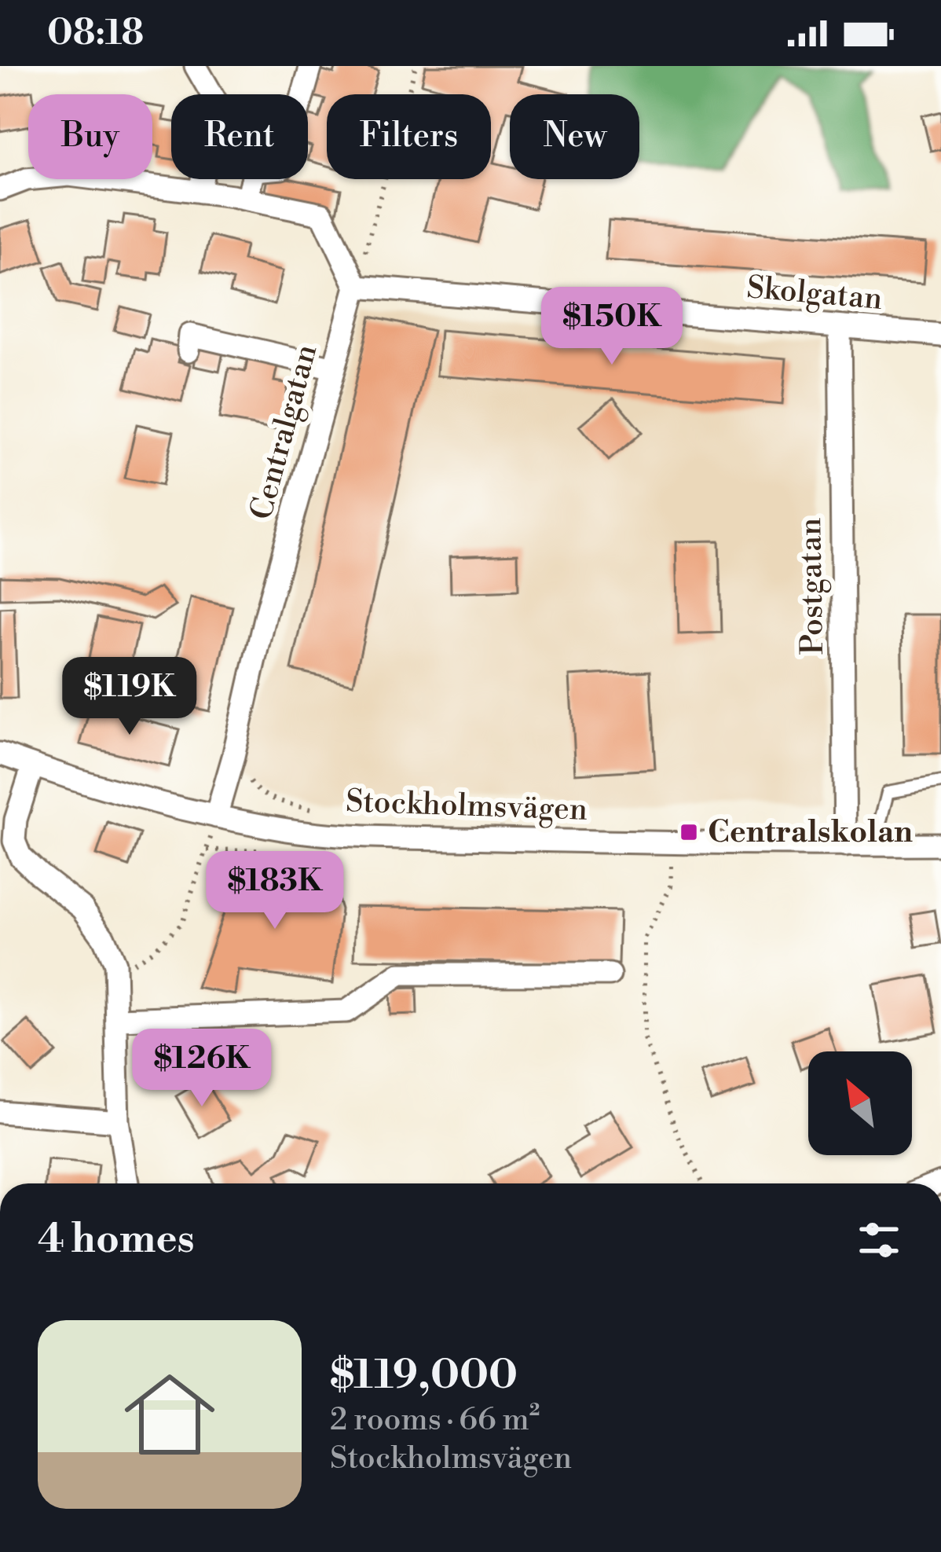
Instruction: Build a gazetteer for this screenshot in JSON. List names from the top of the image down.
{
  "streets": {
    "street": [
      "Skolgatan",
      "Centralgatan",
      "Postgatan",
      "Stockholmsvägen"
    ]
  },
  "crossings": [
    ["Skolgatan", "Centralgatan"],
    ["Skolgatan", "Postgatan"],
    ["Centralgatan", "Stockholmsvägen"],
    ["Postgatan", "Stockholmsvägen"]
  ],
  "places": {
    "transit": ["Centralskolan"]
  },
  "north": "top left",
  "page": {
    "status": "08:18",
    "chip": [
      "Buy",
      "Rent",
      "Filters",
      "New"
    ],
    "price": [
      "$150K",
      "$119K",
      "$183K",
      "$126K"
    ],
    "heading": "4 homes",
    "list": [
      {
        "name": "$119,000",
        "note": "2 rooms · 66 m² · Stockholmsvägen"
      }
    ]
  }
}
